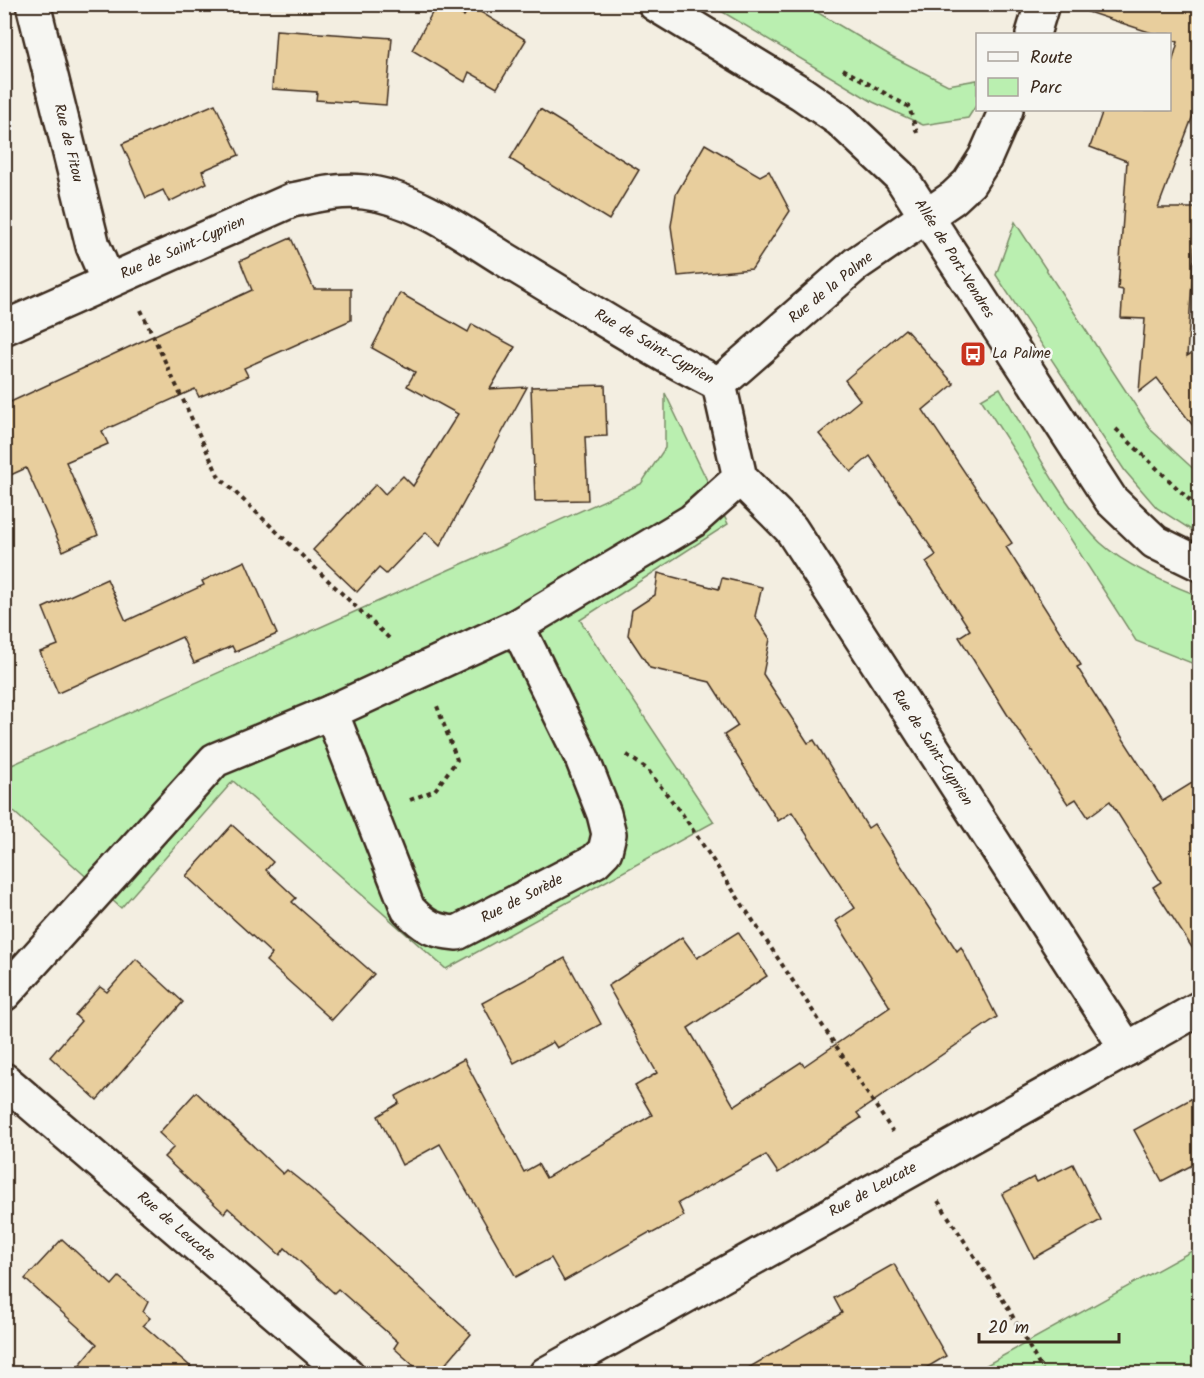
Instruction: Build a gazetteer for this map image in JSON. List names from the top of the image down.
{
  "streets": {
    "street": [
      "Rue de Fitou",
      "Rue de Saint-Cyprien",
      "Allée de Port-Vendres",
      "Rue de la Palme",
      "Rue de Sorède",
      "Rue de Leucate"
    ]
  },
  "crossings": [
    ["Rue de Fitou", "Rue de Saint-Cyprien"],
    ["Rue de Saint-Cyprien", "Rue de la Palme"],
    ["Rue de Saint-Cyprien", "Rue de Leucate"],
    ["Allée de Port-Vendres", "Rue de la Palme"]
  ],
  "places": {
    "bus stop": ["La Palme"]
  },
  "legend": ["Route", "Parc"],
  "scale_bar": "20 m"
}
